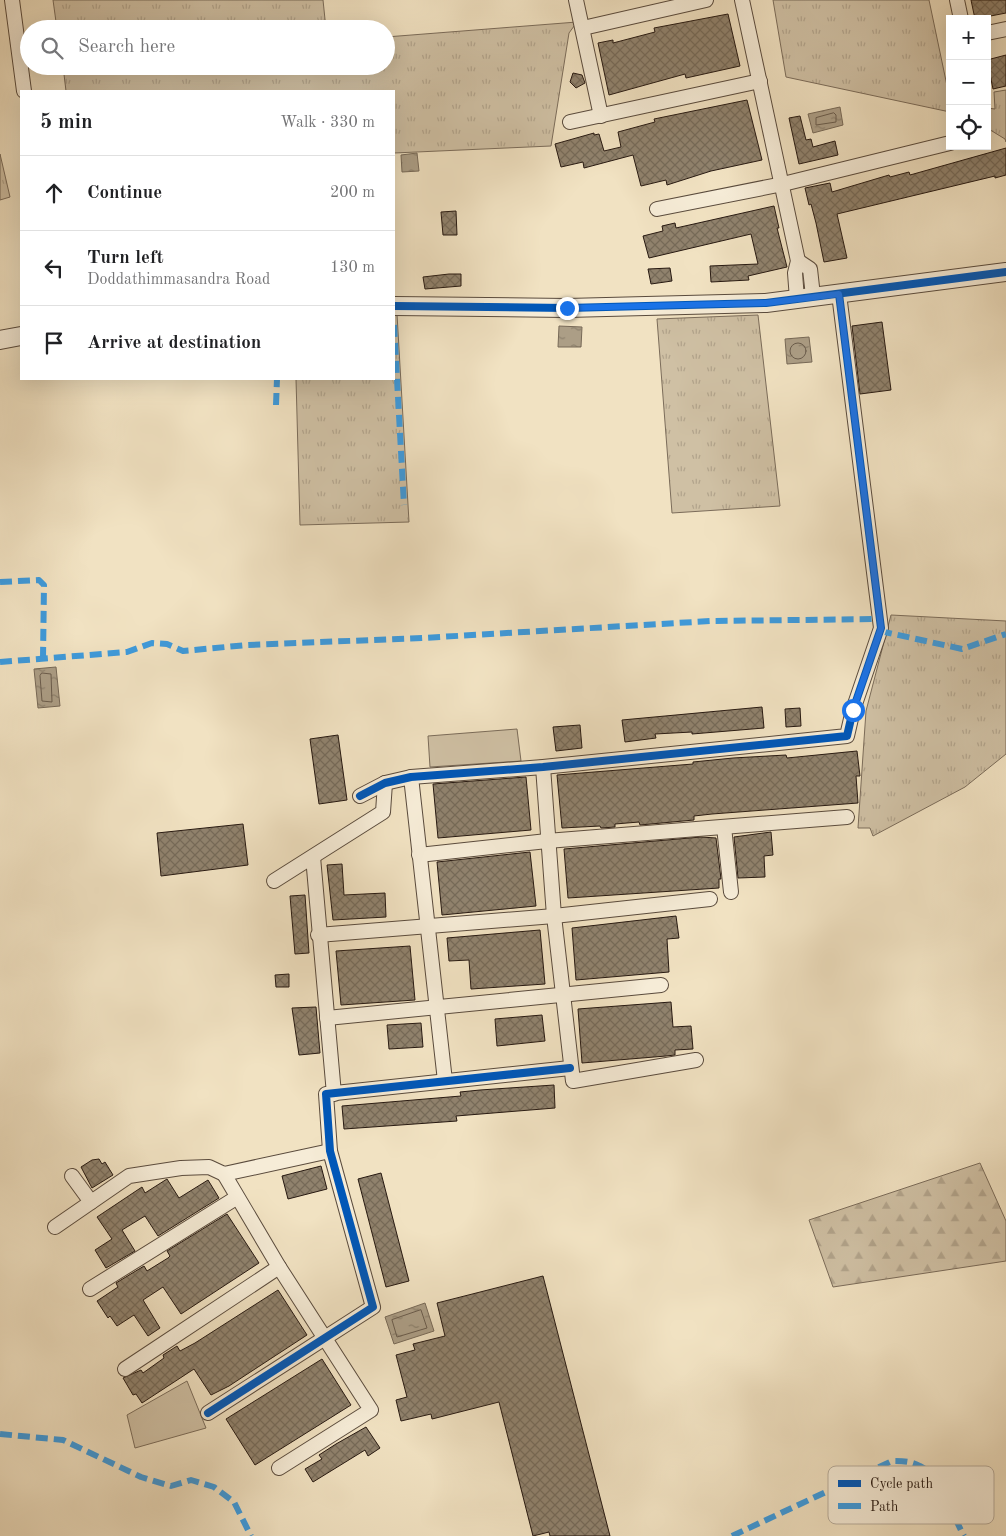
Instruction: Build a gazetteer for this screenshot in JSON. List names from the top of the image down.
{
  "legend": ["Cycle path", "Path"],
  "page": {
    "map_buttons": ["+", "−"],
    "search": "Search here",
    "heading": ["5 min", "Walk · 330 m"],
    "list": [
      ["Continue", "200 m"],
      ["Turn left", "Doddathimmasandra Road", "130 m"],
      "Arrive at destination"
    ]
  }
}
